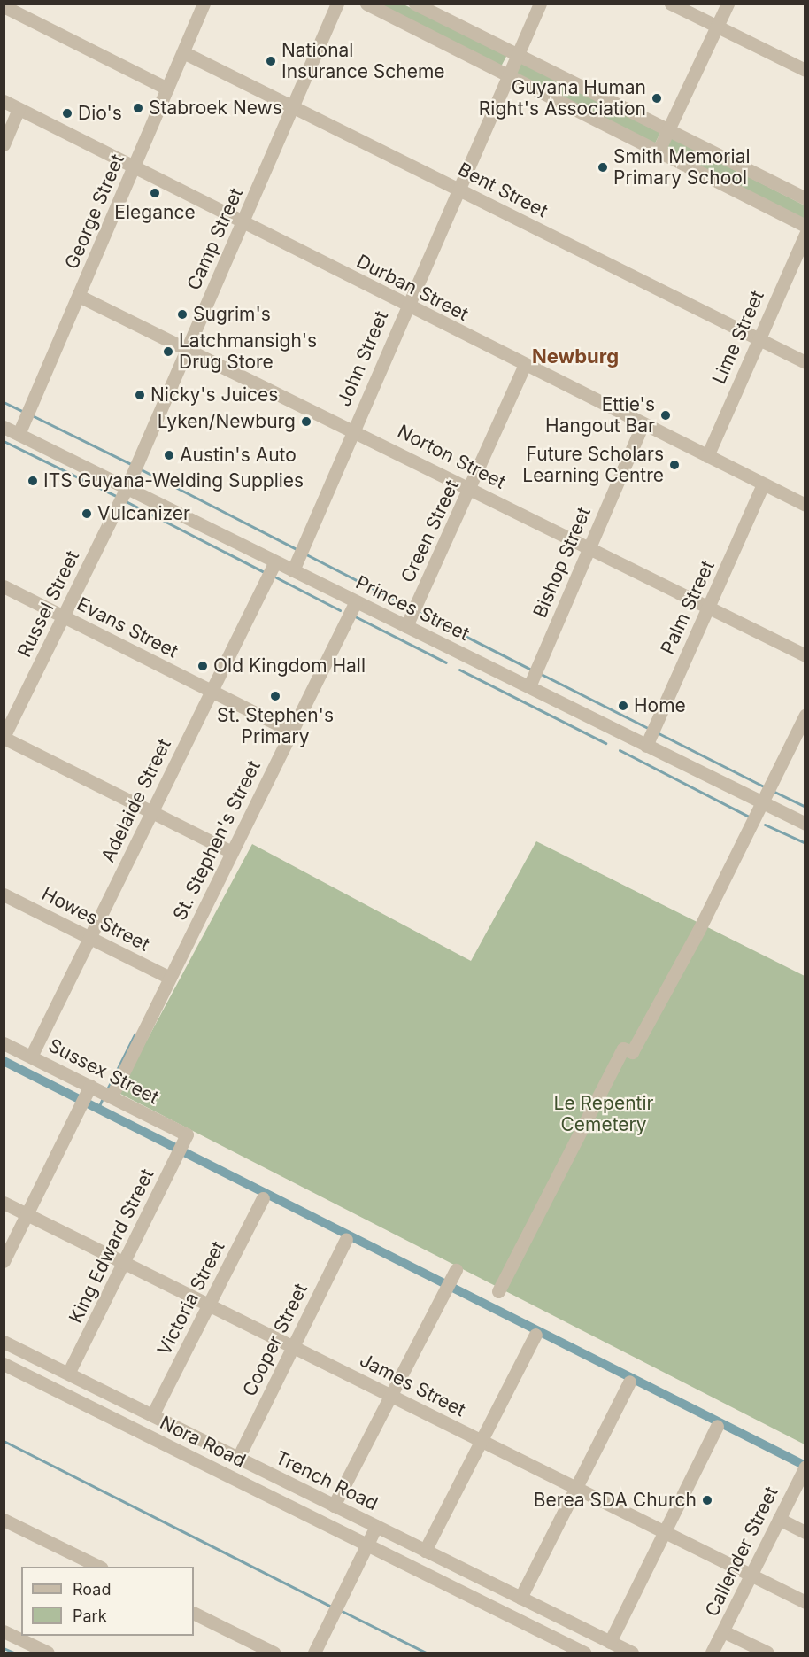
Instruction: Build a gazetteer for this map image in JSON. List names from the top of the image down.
{
  "streets": {
    "street": [
      "Bent Street",
      "George Street",
      "Camp Street",
      "Durban Street",
      "Lime Street",
      "John Street",
      "Norton Street",
      "Creen Street",
      "Bishop Street",
      "Russel Street",
      "Palm Street",
      "Princes Street",
      "Evans Street",
      "Adelaide Street",
      "St. Stephen's Street",
      "Howes Street",
      "Sussex Street",
      "King Edward Street",
      "Victoria Street",
      "Cooper Street",
      "James Street",
      "Nora Road",
      "Trench Road",
      "Callender Street"
    ]
  },
  "crossings": [
    ["Bent Street", "George Street"],
    ["Bent Street", "Camp Street"],
    ["Bent Street", "Lime Street"],
    ["Bent Street", "John Street"],
    ["George Street", "Durban Street"],
    ["George Street", "Norton Street"],
    ["George Street", "Princes Street"],
    ["Camp Street", "Durban Street"],
    ["Camp Street", "Norton Street"],
    ["Camp Street", "Russel Street"],
    ["Camp Street", "Princes Street"],
    ["Durban Street", "Lime Street"],
    ["Durban Street", "John Street"],
    ["Durban Street", "Creen Street"],
    ["Durban Street", "Bishop Street"],
    ["Durban Street", "Palm Street"],
    ["John Street", "Norton Street"],
    ["John Street", "Princes Street"],
    ["Norton Street", "Creen Street"],
    ["Norton Street", "Bishop Street"],
    ["Norton Street", "Palm Street"],
    ["Creen Street", "Princes Street"],
    ["Bishop Street", "Princes Street"],
    ["Russel Street", "Princes Street"],
    ["Russel Street", "Evans Street"],
    ["Palm Street", "Princes Street"],
    ["Princes Street", "Adelaide Street"],
    ["Princes Street", "St. Stephen's Street"],
    ["Evans Street", "Adelaide Street"],
    ["Evans Street", "St. Stephen's Street"],
    ["Adelaide Street", "Howes Street"],
    ["Adelaide Street", "Sussex Street"],
    ["St. Stephen's Street", "Howes Street"],
    ["St. Stephen's Street", "Sussex Street"],
    ["Sussex Street", "King Edward Street"],
    ["King Edward Street", "James Street"],
    ["King Edward Street", "Trench Road"],
    ["Victoria Street", "James Street"],
    ["Victoria Street", "Trench Road"],
    ["Cooper Street", "James Street"],
    ["Cooper Street", "Trench Road"],
    ["James Street", "Callender Street"]
  ],
  "districts": ["Newburg"],
  "parks": ["Le Repentir Cemetery"],
  "places": [
    "National Insurance Scheme",
    "Guyana Human Right's Association",
    "Stabroek News",
    "Dio's",
    "Smith Memorial Primary School",
    "Elegance",
    "Sugrim's",
    "Latchmansigh's Drug Store",
    "Nicky's Juices",
    "Ettie's Hangout Bar",
    "Lyken/Newburg",
    "Austin's Auto",
    "Future Scholars Learning Centre",
    "ITS Guyana-Welding Supplies",
    "Vulcanizer",
    "Old Kingdom Hall",
    "St. Stephen's Primary",
    "Home",
    "Berea SDA Church"
  ],
  "legend": ["Road", "Park"]
}
